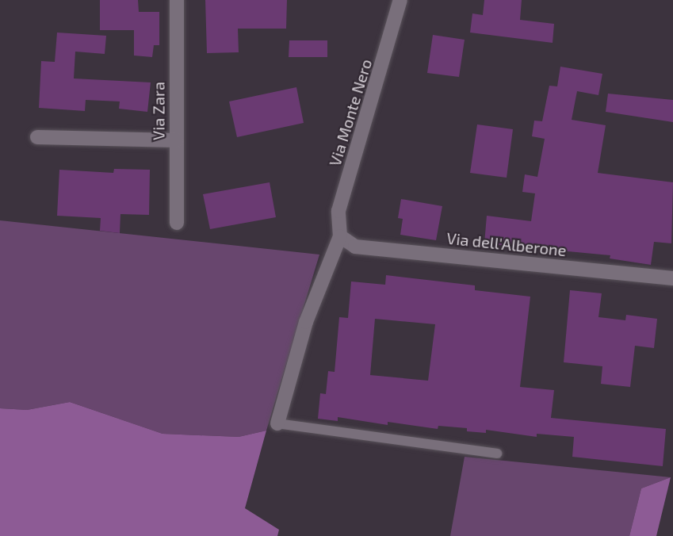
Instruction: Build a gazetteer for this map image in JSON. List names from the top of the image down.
{
  "streets": {
    "street": ["Via Zara", "Via Monte Nero", "Via dell'Alberone"]
  },
  "crossings": [
    ["Via Monte Nero", "Via dell'Alberone"]
  ]
}
